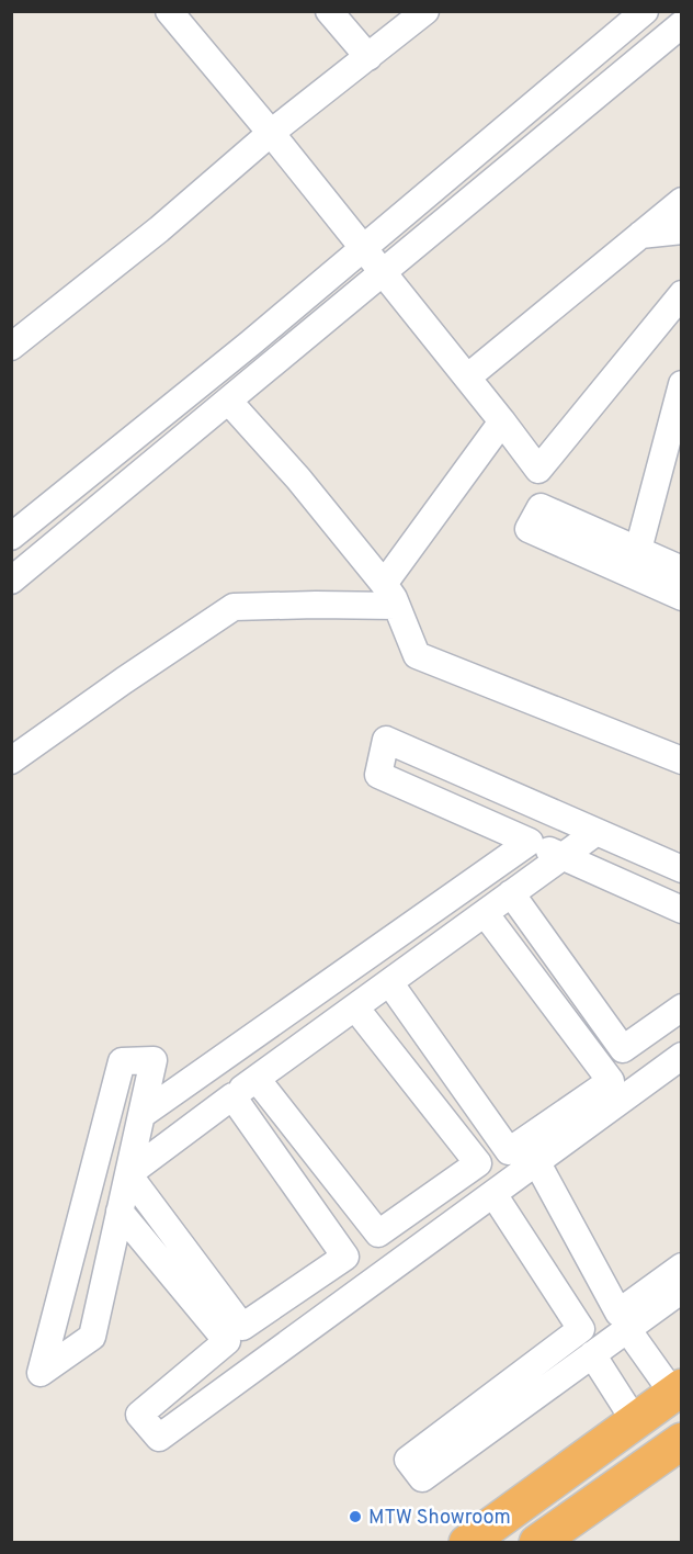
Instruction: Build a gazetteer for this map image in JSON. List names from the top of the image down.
{
  "places": ["MTW Showroom"]
}
